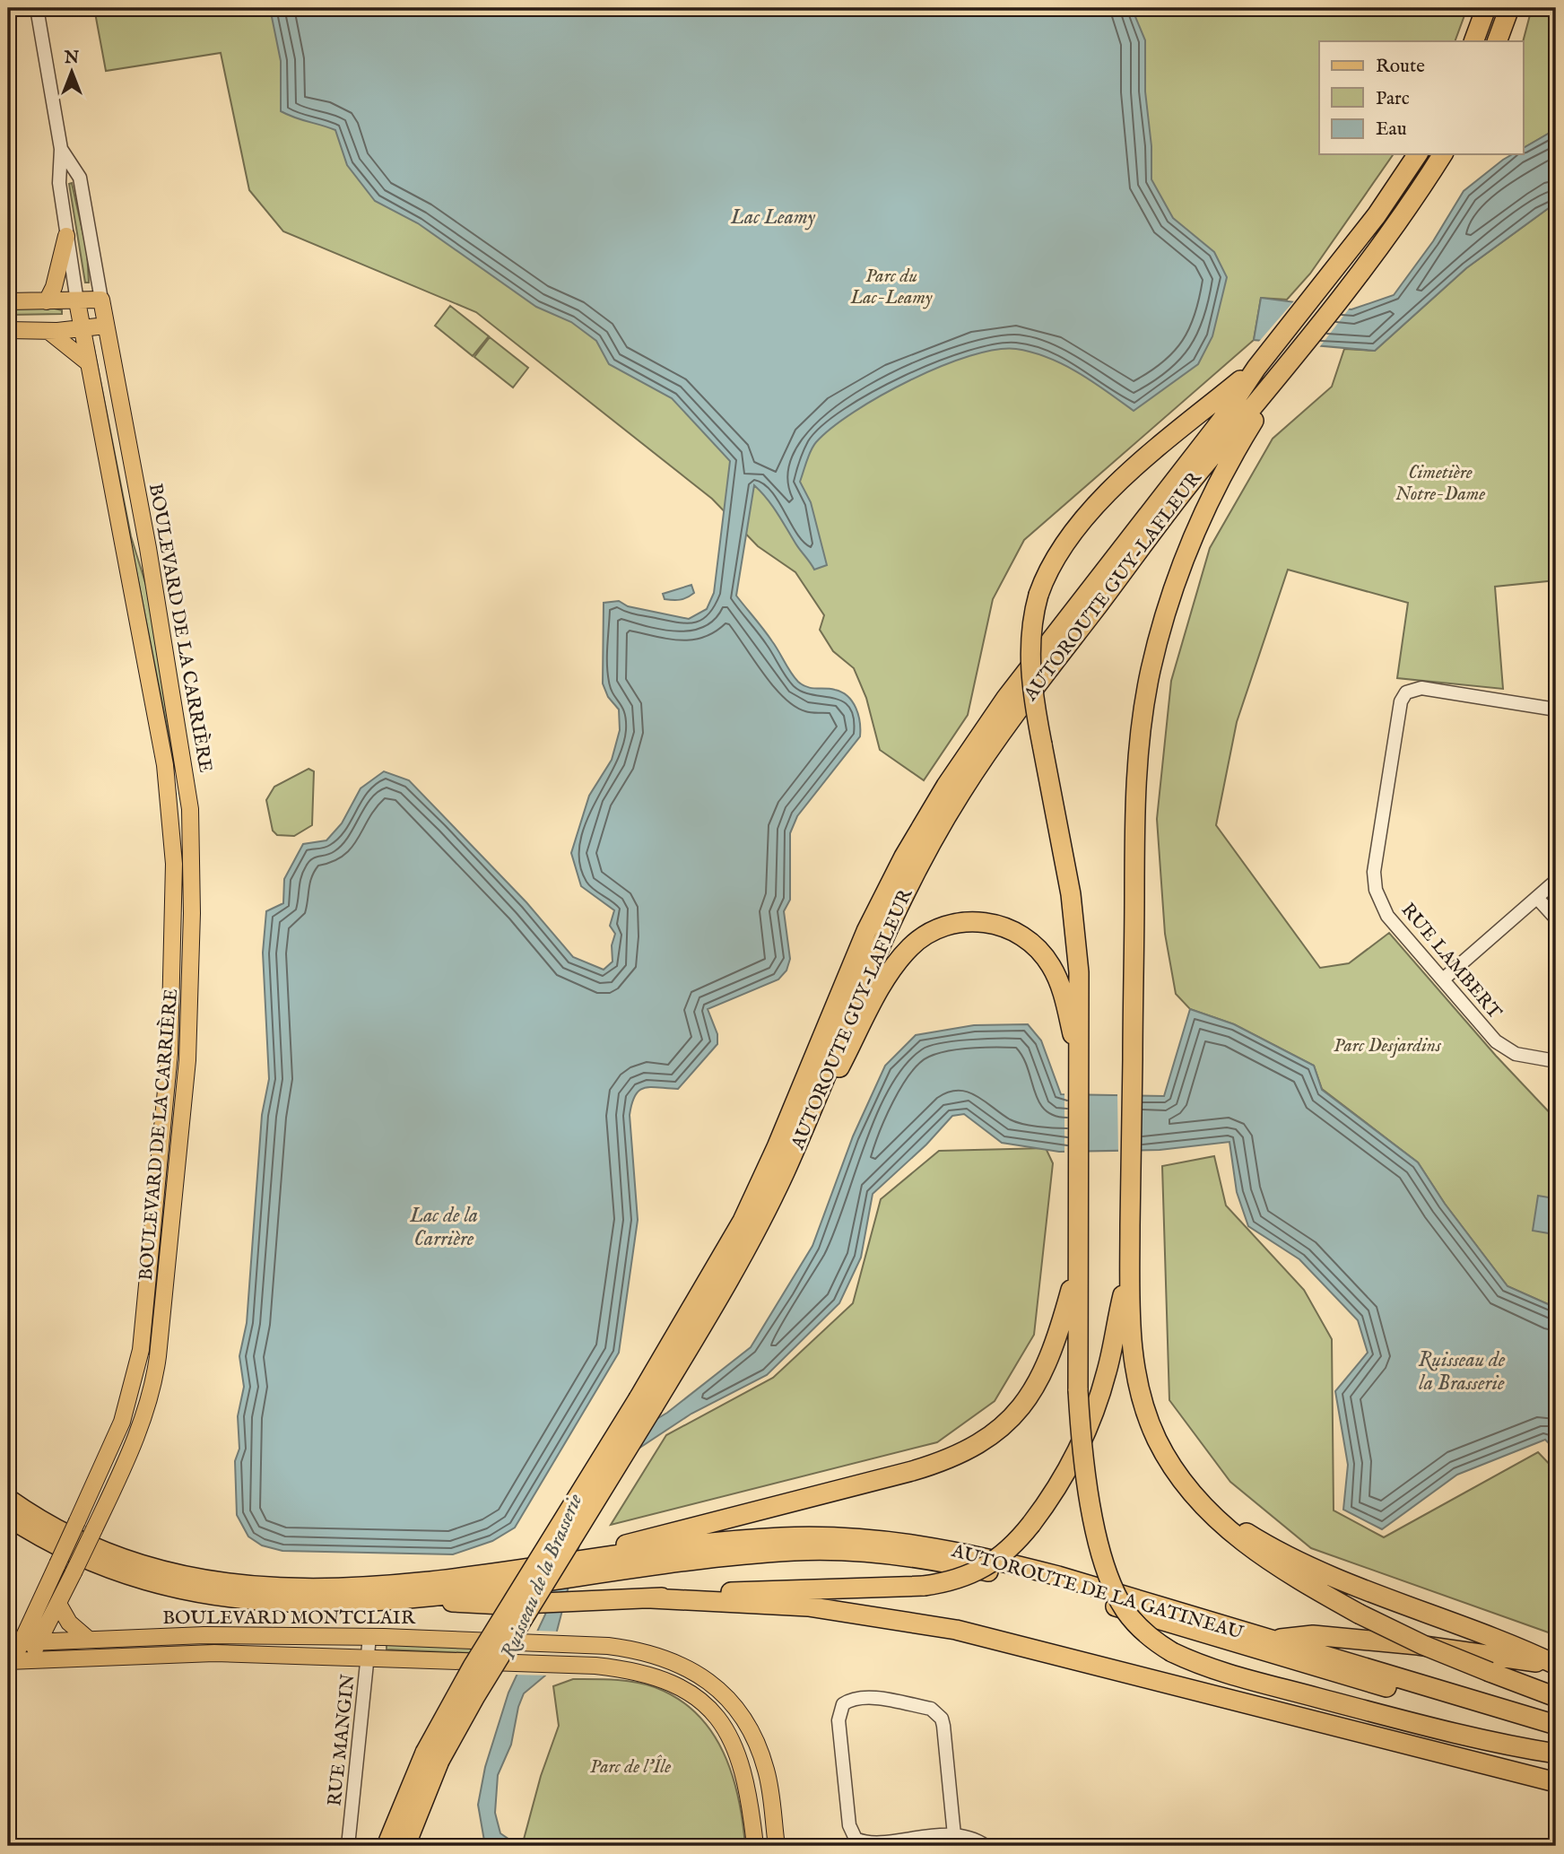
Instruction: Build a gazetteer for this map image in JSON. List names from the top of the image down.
{
  "streets": {
    "highway": ["AUTOROUTE GUY-LAFLEUR", "AUTOROUTE DE LA GATINEAU"],
    "main road": ["BOULEVARD DE LA CARRIÈRE", "BOULEVARD MONTCLAIR"],
    "street": ["RUE LAMBERT", "RUE MANGIN"]
  },
  "crossings": [
    ["BOULEVARD DE LA CARRIÈRE", "BOULEVARD MONTCLAIR"],
    ["BOULEVARD MONTCLAIR", "RUE MANGIN"]
  ],
  "water": ["Lac Leamy", "Lac de la Carrière", "Ruisseau de la Brasserie"],
  "parks": [
    "Parc du Lac-Leamy",
    "Cimetière Notre-Dame",
    "Parc Desjardins",
    "Parc de l'Île"
  ],
  "legend": ["Route", "Parc", "Eau"],
  "north": "top"
}
